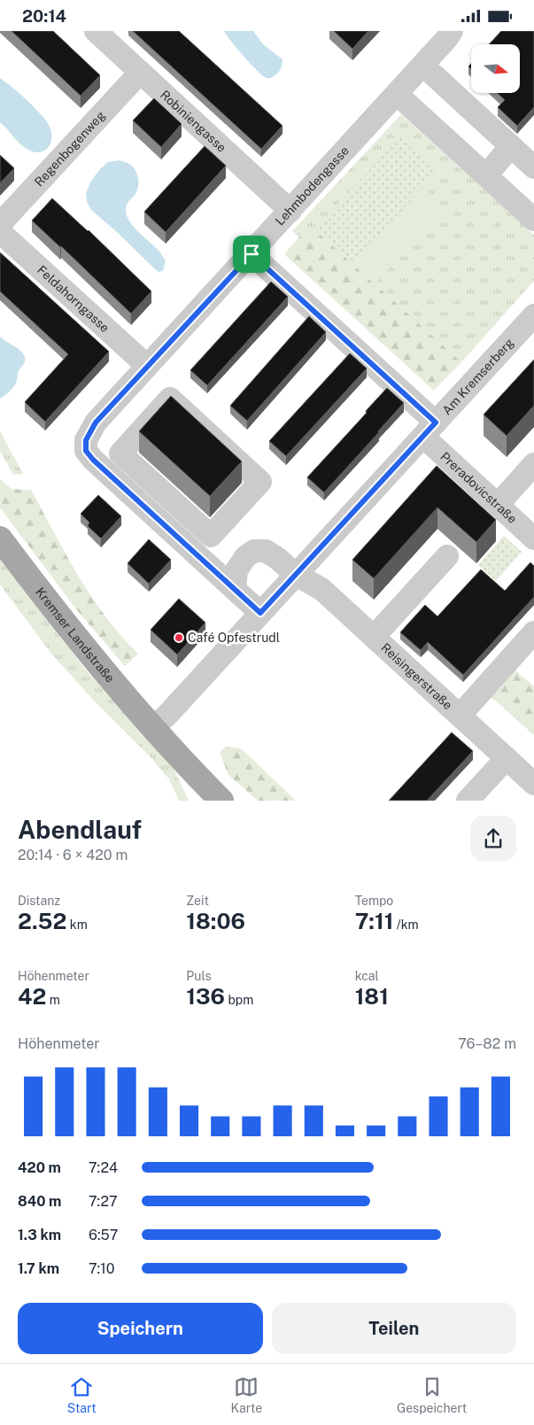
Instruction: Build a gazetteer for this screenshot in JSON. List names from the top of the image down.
{
  "streets": {
    "main road": ["Kremser Landstraße"],
    "street": [
      "Robiniengasse",
      "Regenbogenweg",
      "Lehmbodengasse",
      "Feldahorngasse",
      "Am Kremserberg",
      "Preradovicstraße",
      "Reisingerstraße"
    ]
  },
  "crossings": [
    ["Robiniengasse", "Regenbogenweg"],
    ["Robiniengasse", "Lehmbodengasse"],
    ["Lehmbodengasse", "Feldahorngasse"],
    ["Lehmbodengasse", "Preradovicstraße"],
    ["Am Kremserberg", "Preradovicstraße"],
    ["Am Kremserberg", "Kremser Landstraße"],
    ["Am Kremserberg", "Reisingerstraße"]
  ],
  "places": ["Café Opfestrudl"],
  "north": "right",
  "page": {
    "status": "20:14",
    "heading": ["Abendlauf", "20:14 · 6 × 420 m"],
    "stats": [
      ["Distanz", "2.52 km"],
      ["Zeit", "18:06"],
      ["Tempo", "7:11 /km"],
      ["Höhenmeter", "42 m"],
      ["Puls", "136 bpm"],
      ["kcal", "181"]
    ],
    "chart": ["Höhenmeter", "76–82 m"],
    "list": [
      {
        "name": "420 m",
        "note": "7:24"
      },
      {
        "name": "840 m",
        "note": "7:27"
      },
      {
        "name": "1.3 km",
        "note": "6:57"
      },
      {
        "name": "1.7 km",
        "note": "7:10"
      }
    ],
    "buttons": ["Speichern", "Teilen"],
    "tabs": ["Start", "Karte", "Gespeichert"]
  }
}
